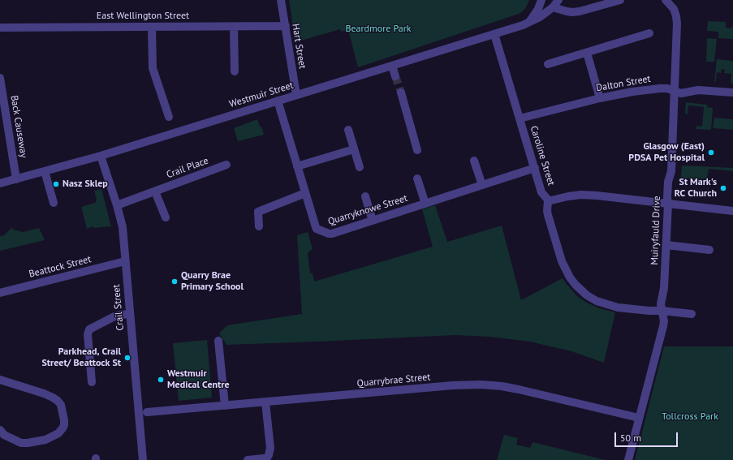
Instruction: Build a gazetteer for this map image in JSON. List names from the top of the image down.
{
  "streets": {
    "street": [
      "East Wellington Street",
      "Hart Street",
      "Dalton Street",
      "Westmuir Street",
      "Back Causeway",
      "Caroline Street",
      "Crail Place",
      "Quarryknowe Street",
      "Muiryfauld Drive",
      "Beattock Street",
      "Crail Street",
      "Quarrybrae Street"
    ]
  },
  "crossings": [
    ["East Wellington Street", "Hart Street"],
    ["Hart Street", "Westmuir Street"],
    ["Dalton Street", "Caroline Street"],
    ["Dalton Street", "Muiryfauld Drive"],
    ["Westmuir Street", "Back Causeway"],
    ["Westmuir Street", "Caroline Street"],
    ["Westmuir Street", "Quarryknowe Street"],
    ["Westmuir Street", "Crail Street"],
    ["Caroline Street", "Quarryknowe Street"],
    ["Caroline Street", "Muiryfauld Drive"],
    ["Crail Place", "Crail Street"],
    ["Muiryfauld Drive", "Quarrybrae Street"],
    ["Beattock Street", "Crail Street"]
  ],
  "parks": ["Beardmore Park", "Tollcross Park"],
  "places": [
    "Glasgow (East) PDSA Pet Hospital",
    "Nasz Sklep",
    "St Mark's RC Church",
    "Quarry Brae Primary School",
    "Parkhead, Crail Street/ Beattock St",
    "Westmuir Medical Centre"
  ],
  "scale_bar": "50 m"
}
